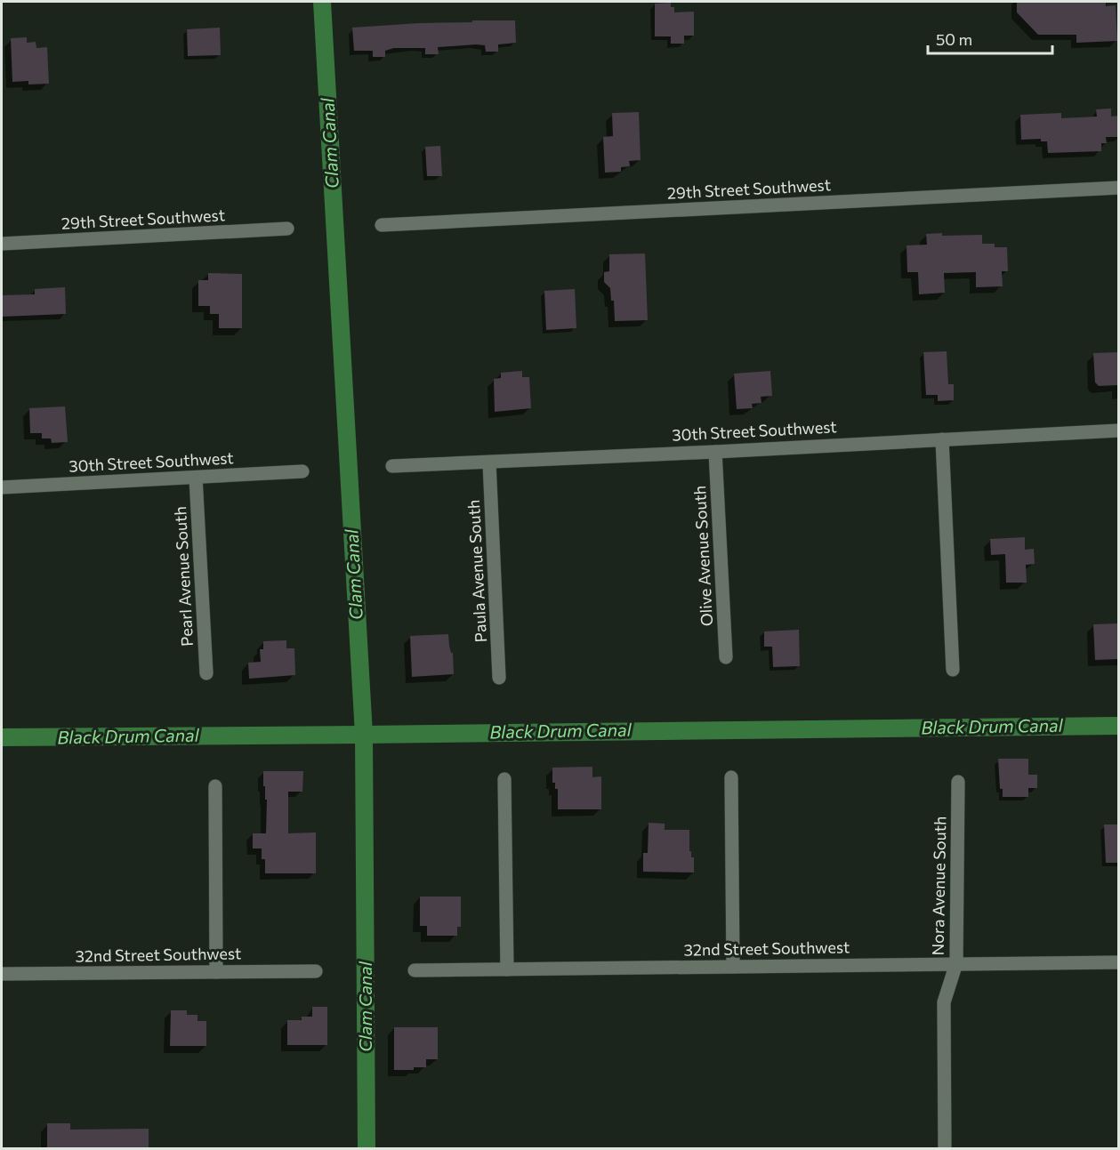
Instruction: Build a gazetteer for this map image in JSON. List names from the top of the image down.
{
  "streets": {
    "street": [
      "29th Street Southwest",
      "30th Street Southwest",
      "Olive Avenue South",
      "Paula Avenue South",
      "Pearl Avenue South",
      "Nora Avenue South",
      "32nd Street Southwest"
    ]
  },
  "crossings": [
    ["30th Street Southwest", "Olive Avenue South"],
    ["30th Street Southwest", "Paula Avenue South"],
    ["30th Street Southwest", "Pearl Avenue South"],
    ["Nora Avenue South", "32nd Street Southwest"]
  ],
  "water": ["Clam Canal", "Black Drum Canal"],
  "scale_bar": "50 m"
}
